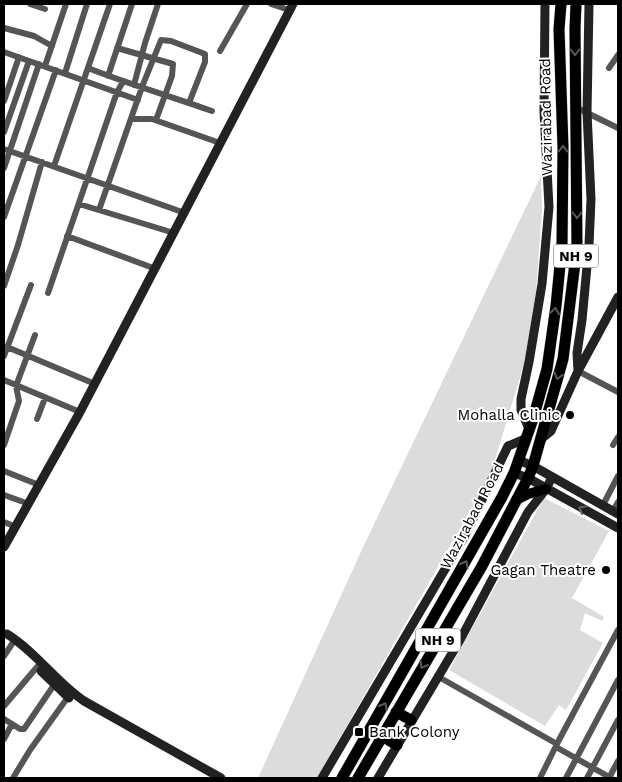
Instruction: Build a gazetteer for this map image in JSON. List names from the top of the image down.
{
  "streets": {
    "highway": ["Wazirabad Road", "NH 9"]
  },
  "places": {
    "other": ["Mohalla Clinic", "Gagan Theatre"],
    "transit": ["Bank Colony"]
  }
}
